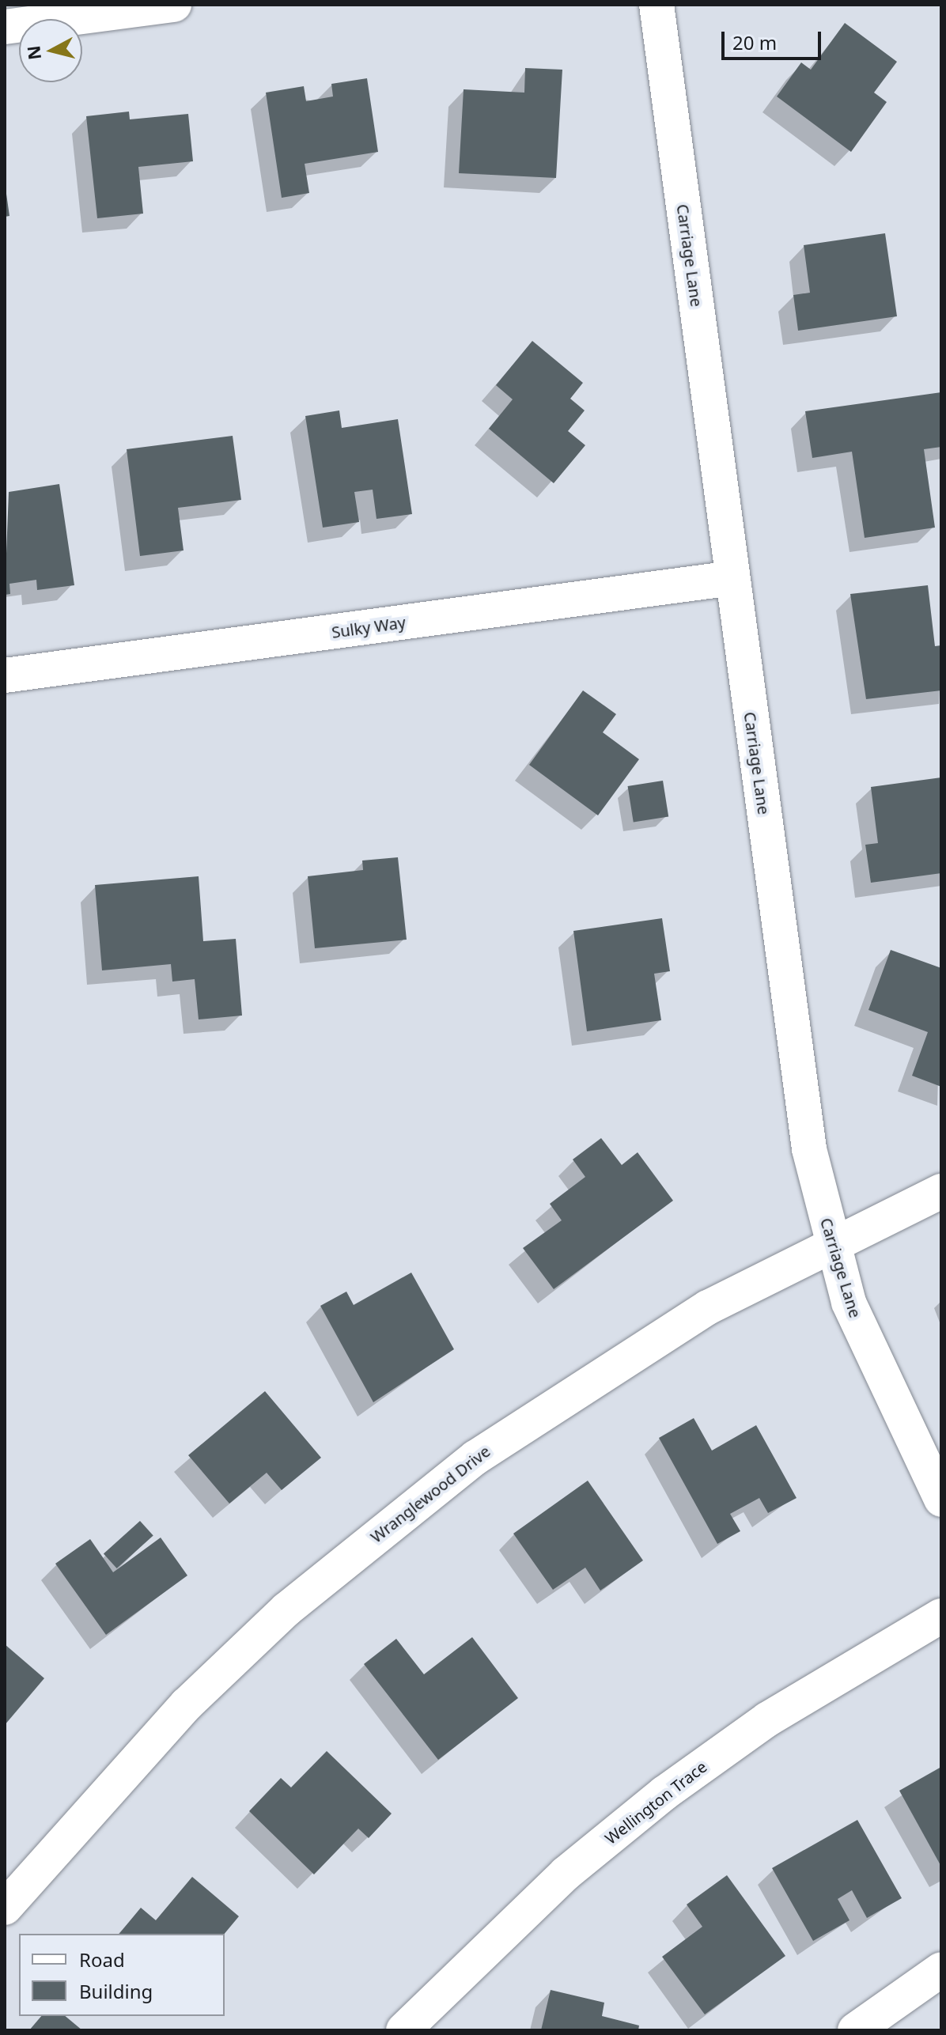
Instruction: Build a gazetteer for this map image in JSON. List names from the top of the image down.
{
  "streets": {
    "street": [
      "Carriage Lane",
      "Sulky Way",
      "Wranglewood Drive",
      "Wellington Trace"
    ]
  },
  "crossings": [
    ["Carriage Lane", "Sulky Way"],
    ["Carriage Lane", "Wranglewood Drive"]
  ],
  "legend": ["Road", "Building"],
  "scale_bar": "20 m",
  "north": "left"
}
